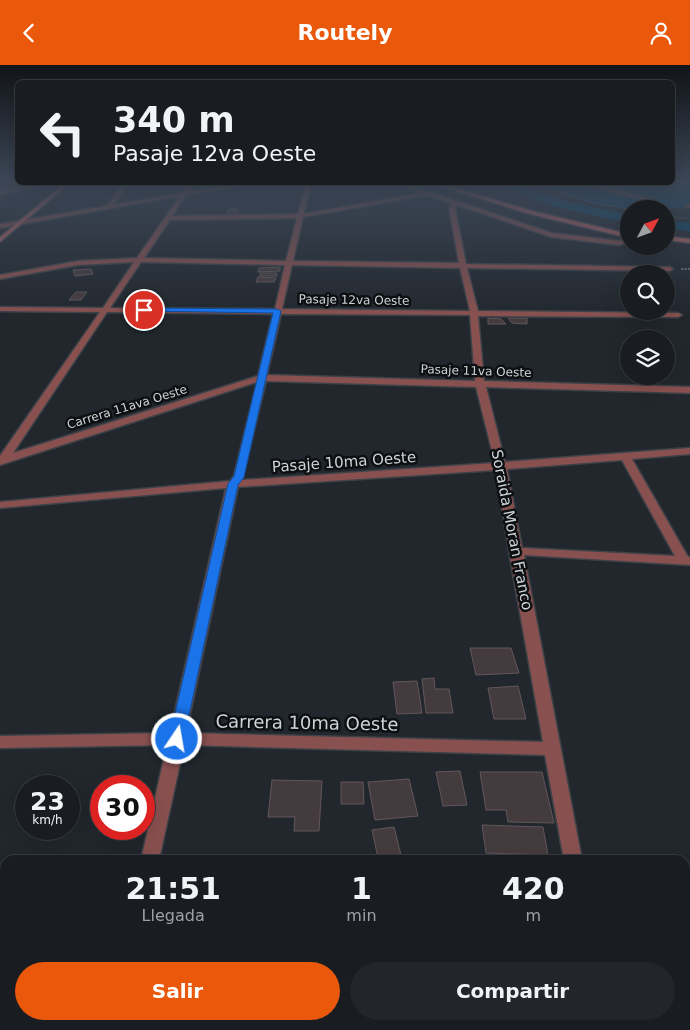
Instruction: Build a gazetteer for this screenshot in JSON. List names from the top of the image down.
{
  "streets": {
    "street": [
      "Pasaje 12va Oeste",
      "Pasaje 11va Oeste",
      "Carrera 11ava Oeste",
      "Pasaje 10ma Oeste",
      "Soraida Moran Franco",
      "Carrera 10ma Oeste"
    ]
  },
  "crossings": [
    ["Pasaje 12va Oeste", "Soraida Moran Franco"],
    ["Pasaje 11va Oeste", "Carrera 11ava Oeste"],
    ["Pasaje 11va Oeste", "Soraida Moran Franco"],
    ["Pasaje 10ma Oeste", "Soraida Moran Franco"],
    ["Soraida Moran Franco", "Carrera 10ma Oeste"]
  ],
  "north": "top right",
  "page": {
    "header": "Routely",
    "turn": ["340 m", "Pasaje 12va Oeste"],
    "speed": "23 km/h",
    "limit": "30",
    "eta": [
      "21:51",
      "Llegada",
      "1",
      "min",
      "420",
      "m"
    ],
    "buttons": ["Salir", "Compartir"]
  }
}
